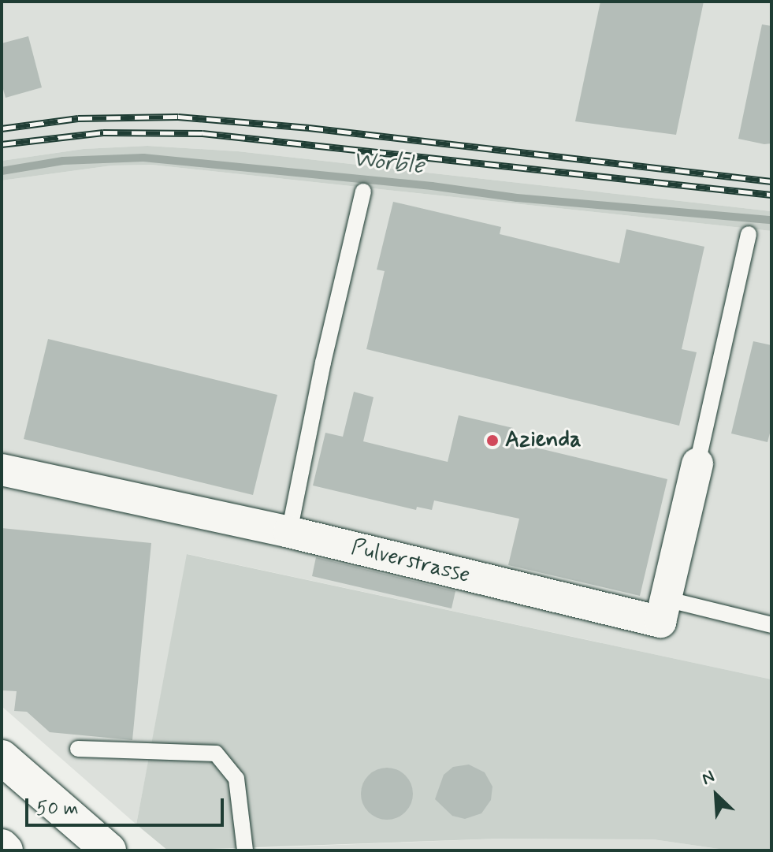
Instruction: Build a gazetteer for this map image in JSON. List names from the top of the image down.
{
  "streets": {
    "street": ["Pulverstrasse"]
  },
  "water": ["Worble"],
  "places": ["Azienda"],
  "scale_bar": "50 m",
  "north": "top left"
}
